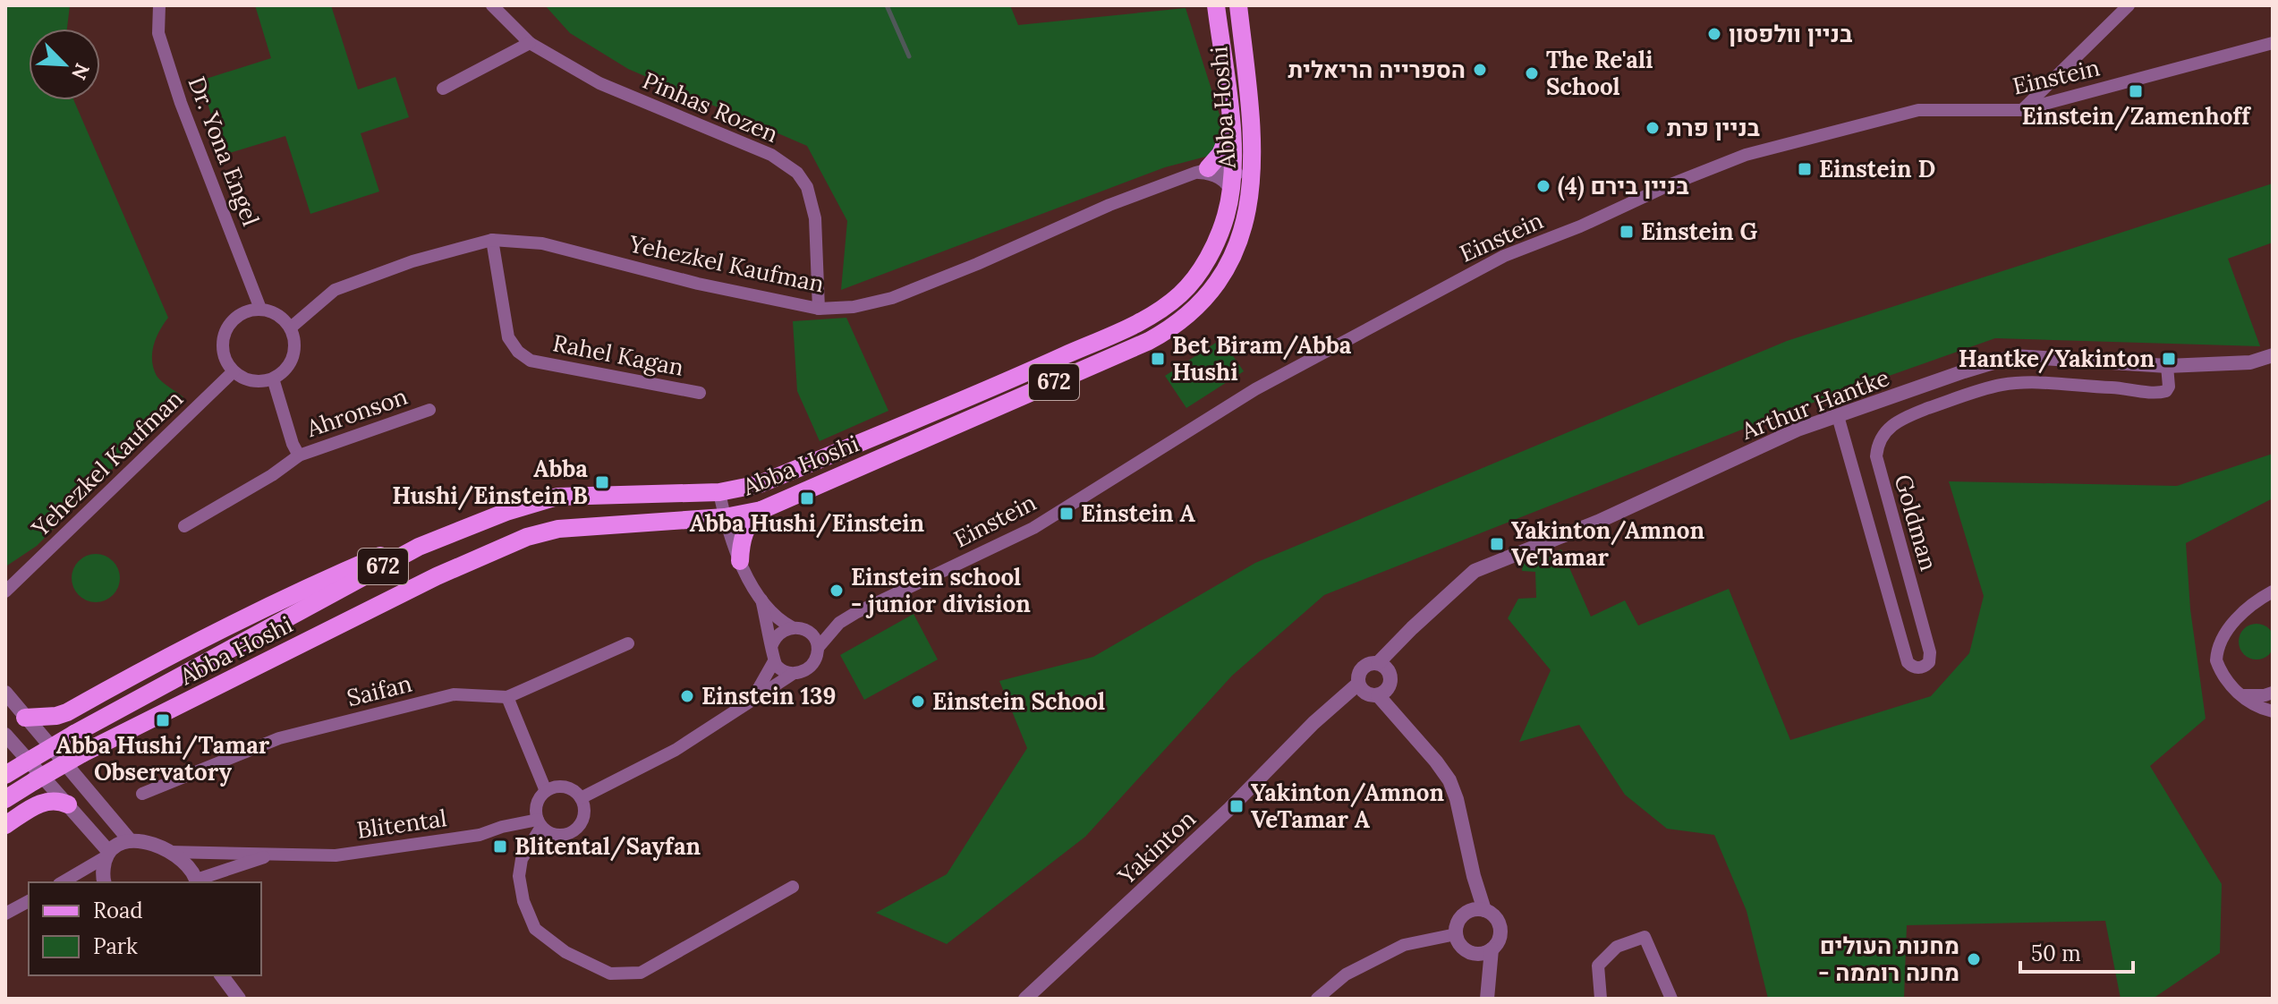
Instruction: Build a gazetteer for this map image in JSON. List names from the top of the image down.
{
  "streets": {
    "main road": ["Abba Hoshi", "672"],
    "street": [
      "Einstein",
      "Pinhas Rozen",
      "Dr. Yona Engel",
      "Yehezkel Kaufman",
      "Rahel Kagan",
      "Arthur Hantke",
      "Ahronson",
      "Goldman",
      "Saifan",
      "Blitental",
      "Yakinton"
    ]
  },
  "crossings": [
    ["Pinhas Rozen", "Yehezkel Kaufman"],
    ["Abba Hoshi", "Yehezkel Kaufman"],
    ["Dr. Yona Engel", "Yehezkel Kaufman"],
    ["Dr. Yona Engel", "Ahronson"],
    ["Yehezkel Kaufman", "Rahel Kagan"],
    ["Yehezkel Kaufman", "Ahronson"],
    ["Arthur Hantke", "Goldman"],
    ["Arthur Hantke", "Yakinton"]
  ],
  "places": {
    "other": [
      "בניין וולפסון",
      "הספרייה הריאלית",
      "The Re'ali School",
      "בניין פרת",
      "בניין בירם (4)",
      "Einstein school - junior division",
      "Einstein 139",
      "Einstein School",
      "מחנות העולים - מחנה רוממה"
    ],
    "transit": [
      "Einstein/Zamenhoff",
      "Einstein D",
      "Einstein G",
      "Bet Biram/Abba Hushi",
      "Hantke/Yakinton",
      "Abba Hushi/Einstein B",
      "Abba Hushi/Einstein",
      "Einstein A",
      "Yakinton/Amnon VeTamar",
      "Abba Hushi/Tamar Observatory",
      "Yakinton/Amnon VeTamar A",
      "Blitental/Sayfan"
    ]
  },
  "legend": ["Road", "Park"],
  "scale_bar": "50 m",
  "north": "bottom right"
}
